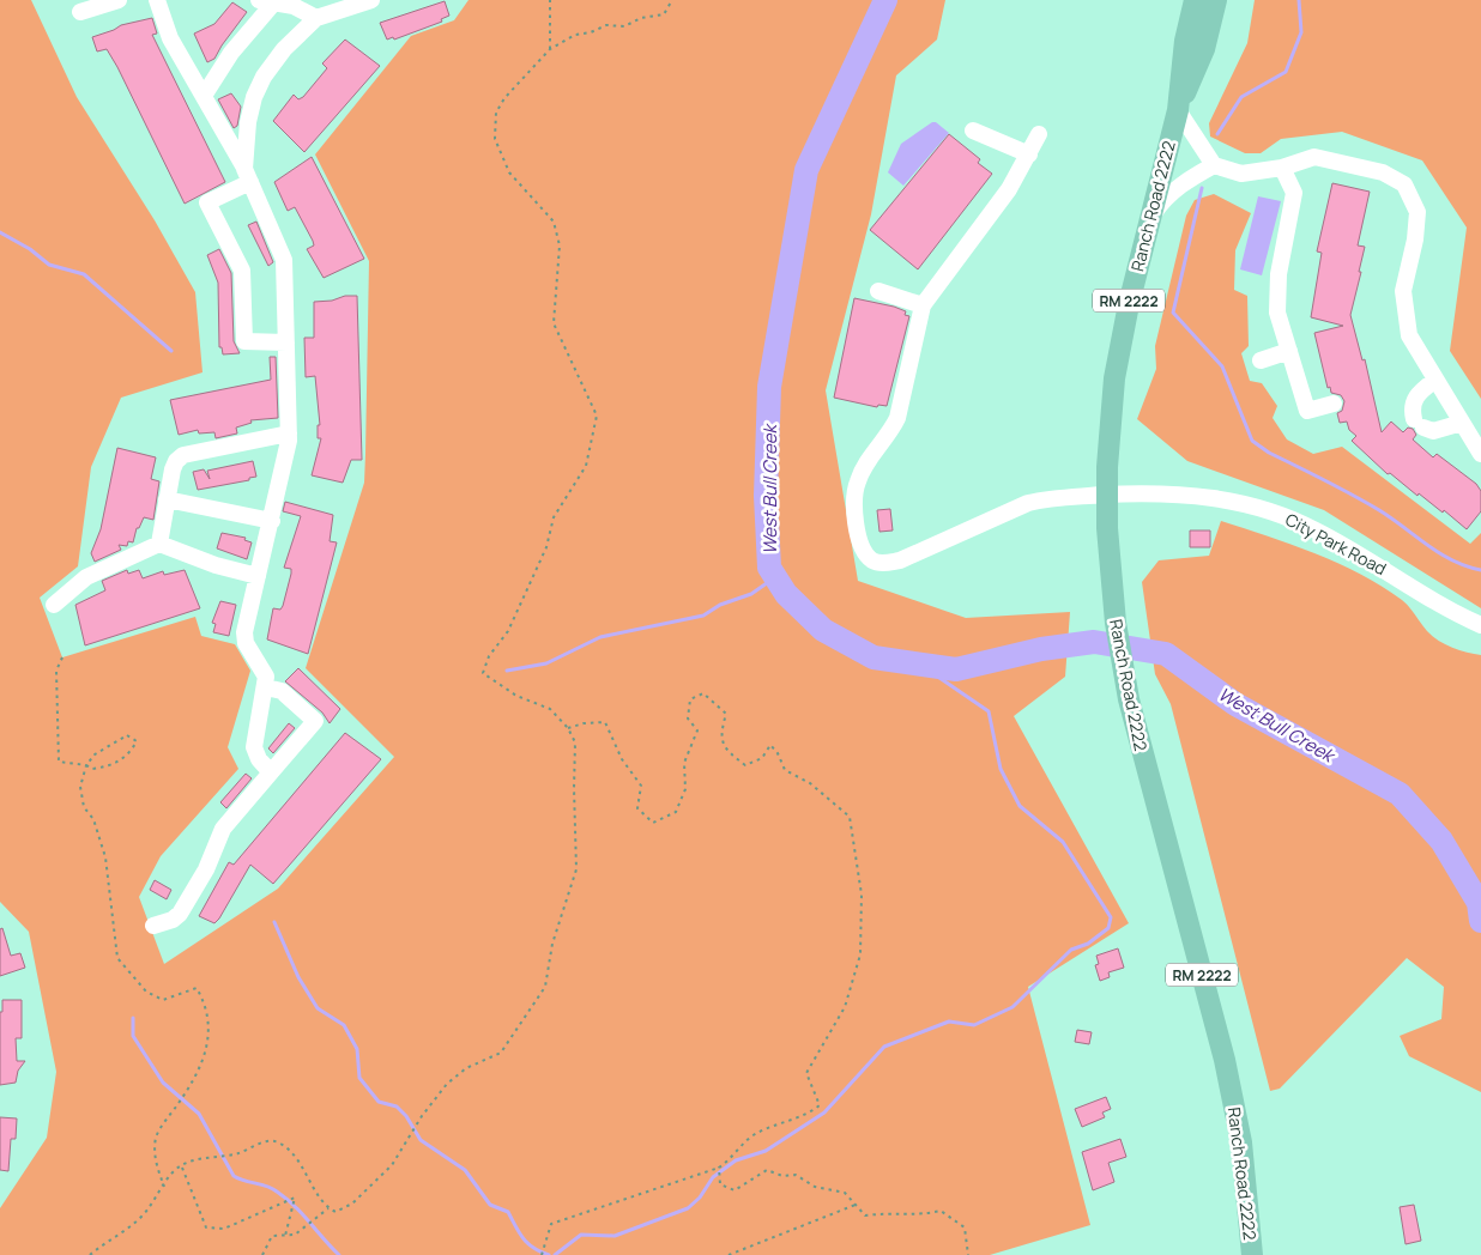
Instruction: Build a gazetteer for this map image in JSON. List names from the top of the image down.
{
  "streets": {
    "main road": ["Ranch Road 2222", "RM 2222"],
    "street": ["City Park Road"]
  },
  "crossings": [
    ["Ranch Road 2222", "City Park Road"]
  ],
  "water": ["West Bull Creek"]
}
